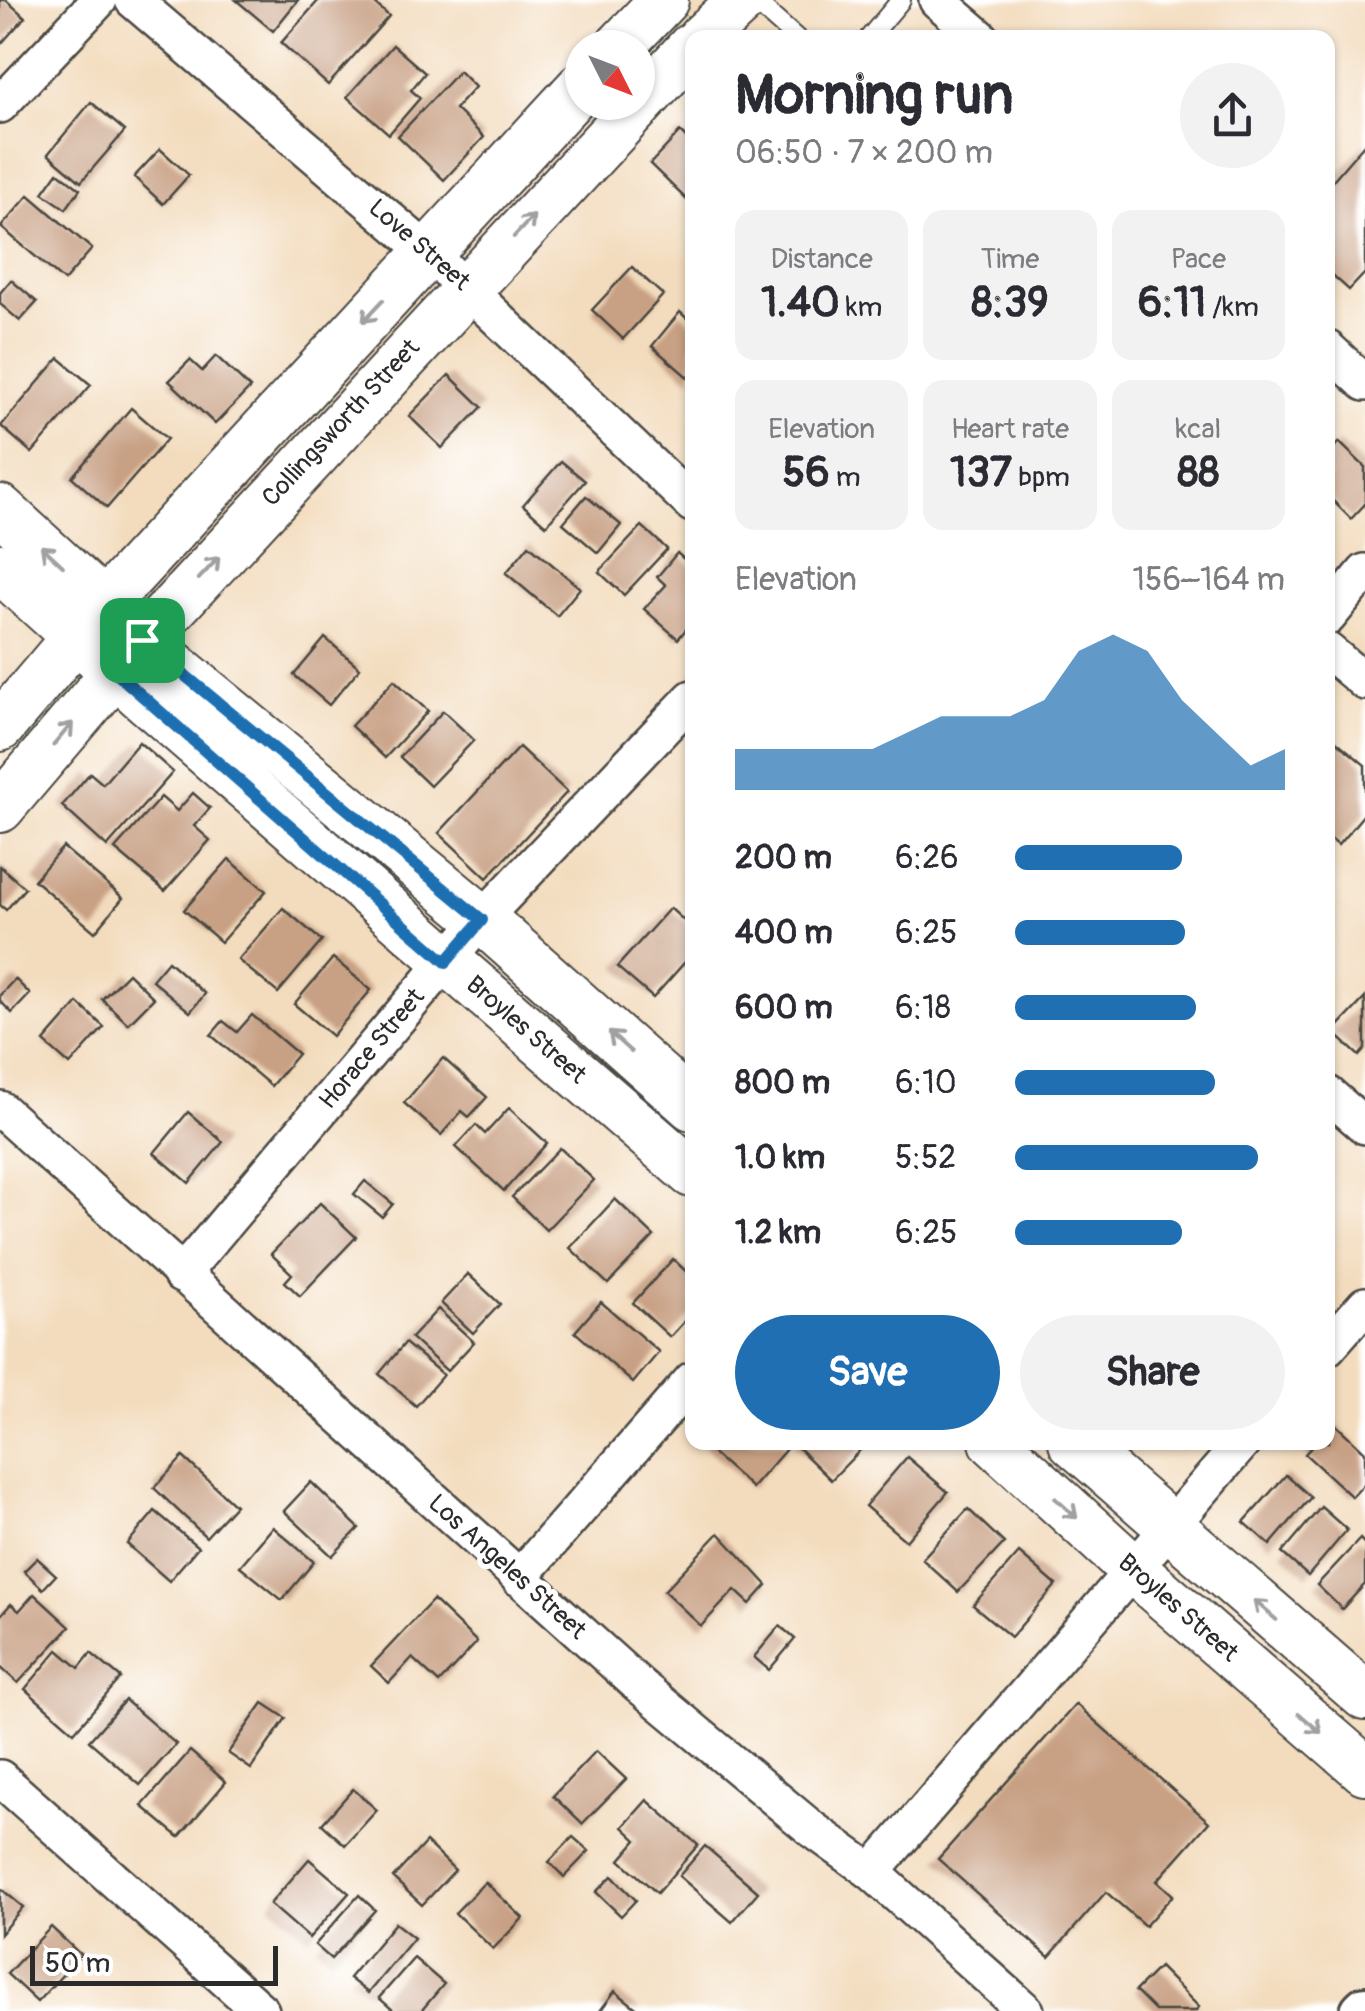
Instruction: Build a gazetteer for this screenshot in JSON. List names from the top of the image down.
{
  "streets": {
    "main road": ["Collingsworth Street", "Broyles Street"],
    "street": ["Love Street", "Horace Street", "Los Angeles Street"]
  },
  "crossings": [
    ["Love Street", "Collingsworth Street"],
    ["Collingsworth Street", "Broyles Street"],
    ["Broyles Street", "Horace Street"],
    ["Horace Street", "Los Angeles Street"]
  ],
  "scale_bar": "50 m",
  "north": "bottom right",
  "page": {
    "heading": ["Morning run", "06:50 · 7 × 200 m"],
    "stats": [
      ["Distance", "1.40 km"],
      ["Time", "8:39"],
      ["Pace", "6:11 /km"],
      ["Elevation", "56 m"],
      ["Heart rate", "137 bpm"],
      ["kcal", "88"]
    ],
    "chart": ["Elevation", "156–164 m"],
    "list": [
      {
        "name": "200 m",
        "note": "6:26"
      },
      {
        "name": "400 m",
        "note": "6:25"
      },
      {
        "name": "600 m",
        "note": "6:18"
      },
      {
        "name": "800 m",
        "note": "6:10"
      },
      {
        "name": "1.0 km",
        "note": "5:52"
      },
      {
        "name": "1.2 km",
        "note": "6:25"
      }
    ],
    "buttons": ["Save", "Share"],
    "scale": "50 m"
  }
}
